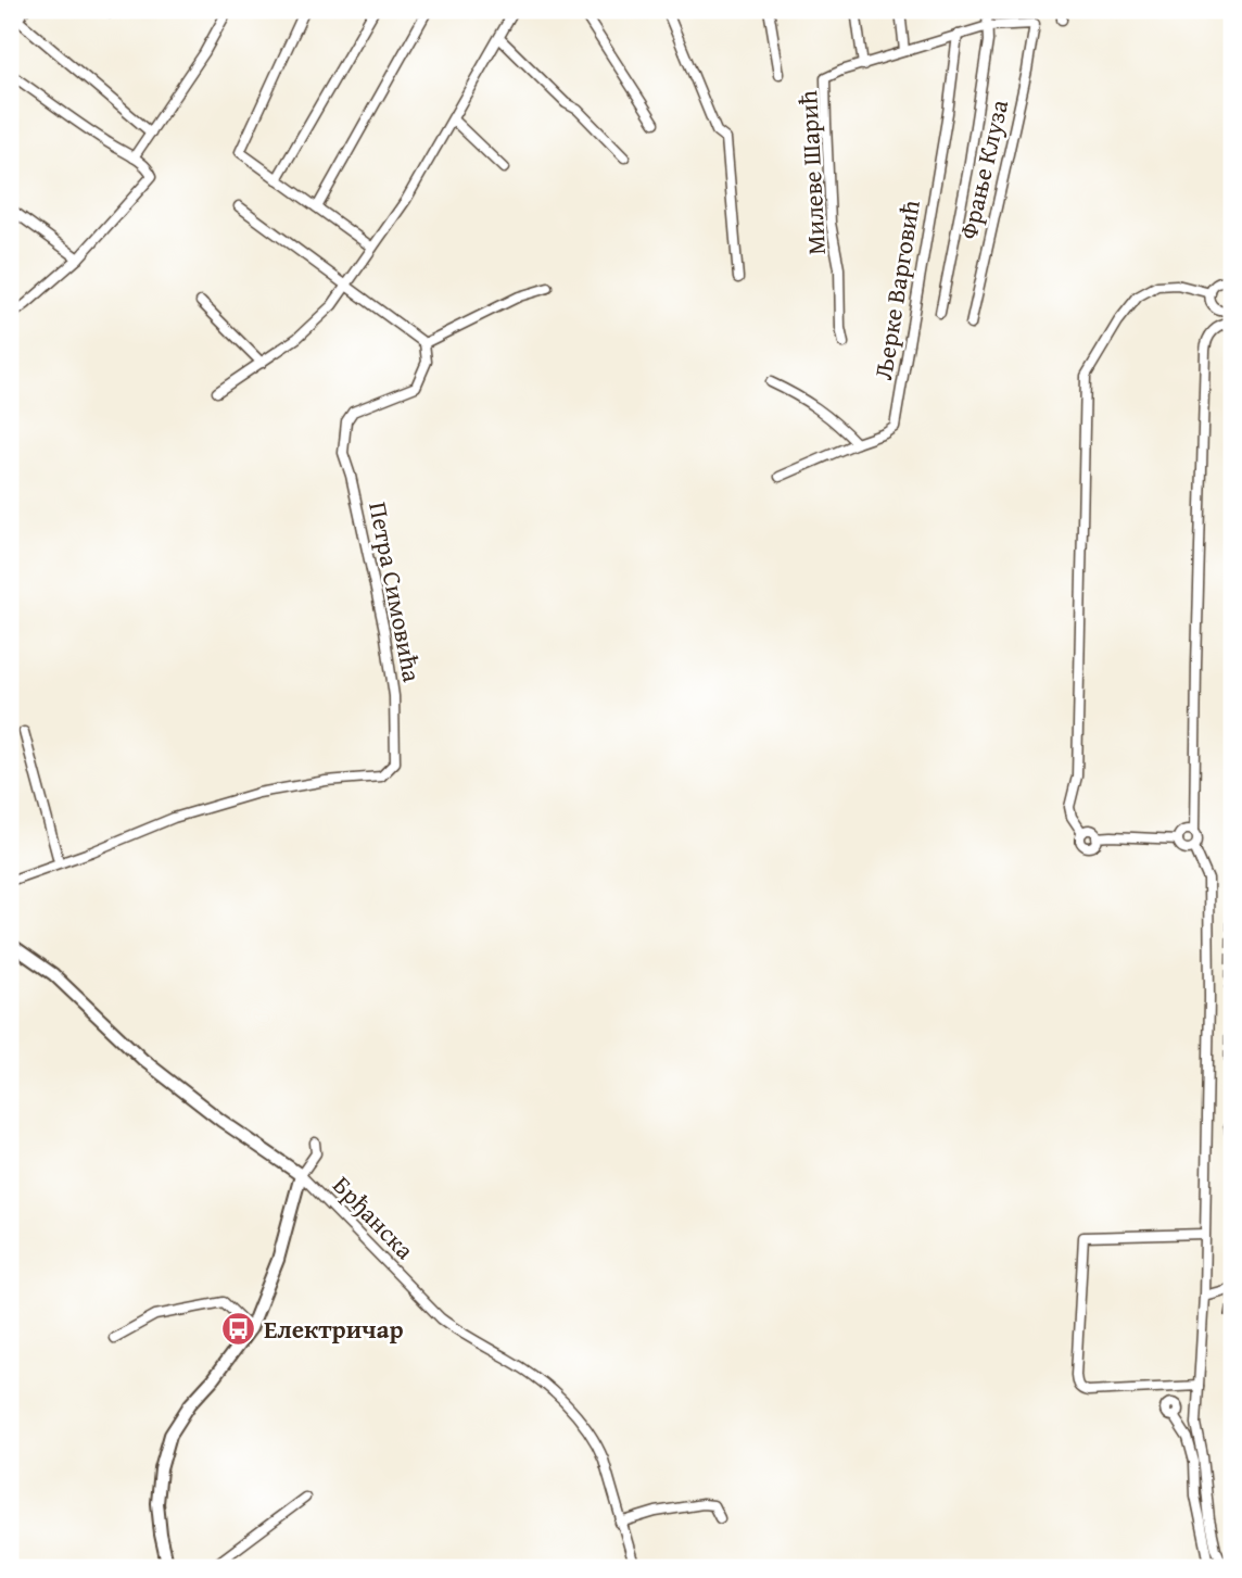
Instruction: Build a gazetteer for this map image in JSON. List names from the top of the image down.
{
  "streets": {
    "street": [
      "Фрање Клуза",
      "Милеве Шарић",
      "Љерке Варговић",
      "Петра Симовића",
      "Брђанска"
    ]
  },
  "crossings": [
    ["Фрање Клуза", "Милеве Шарић"],
    ["Милеве Шарић", "Љерке Варговић"]
  ],
  "places": {
    "bus stop": ["Електричар"]
  }
}
